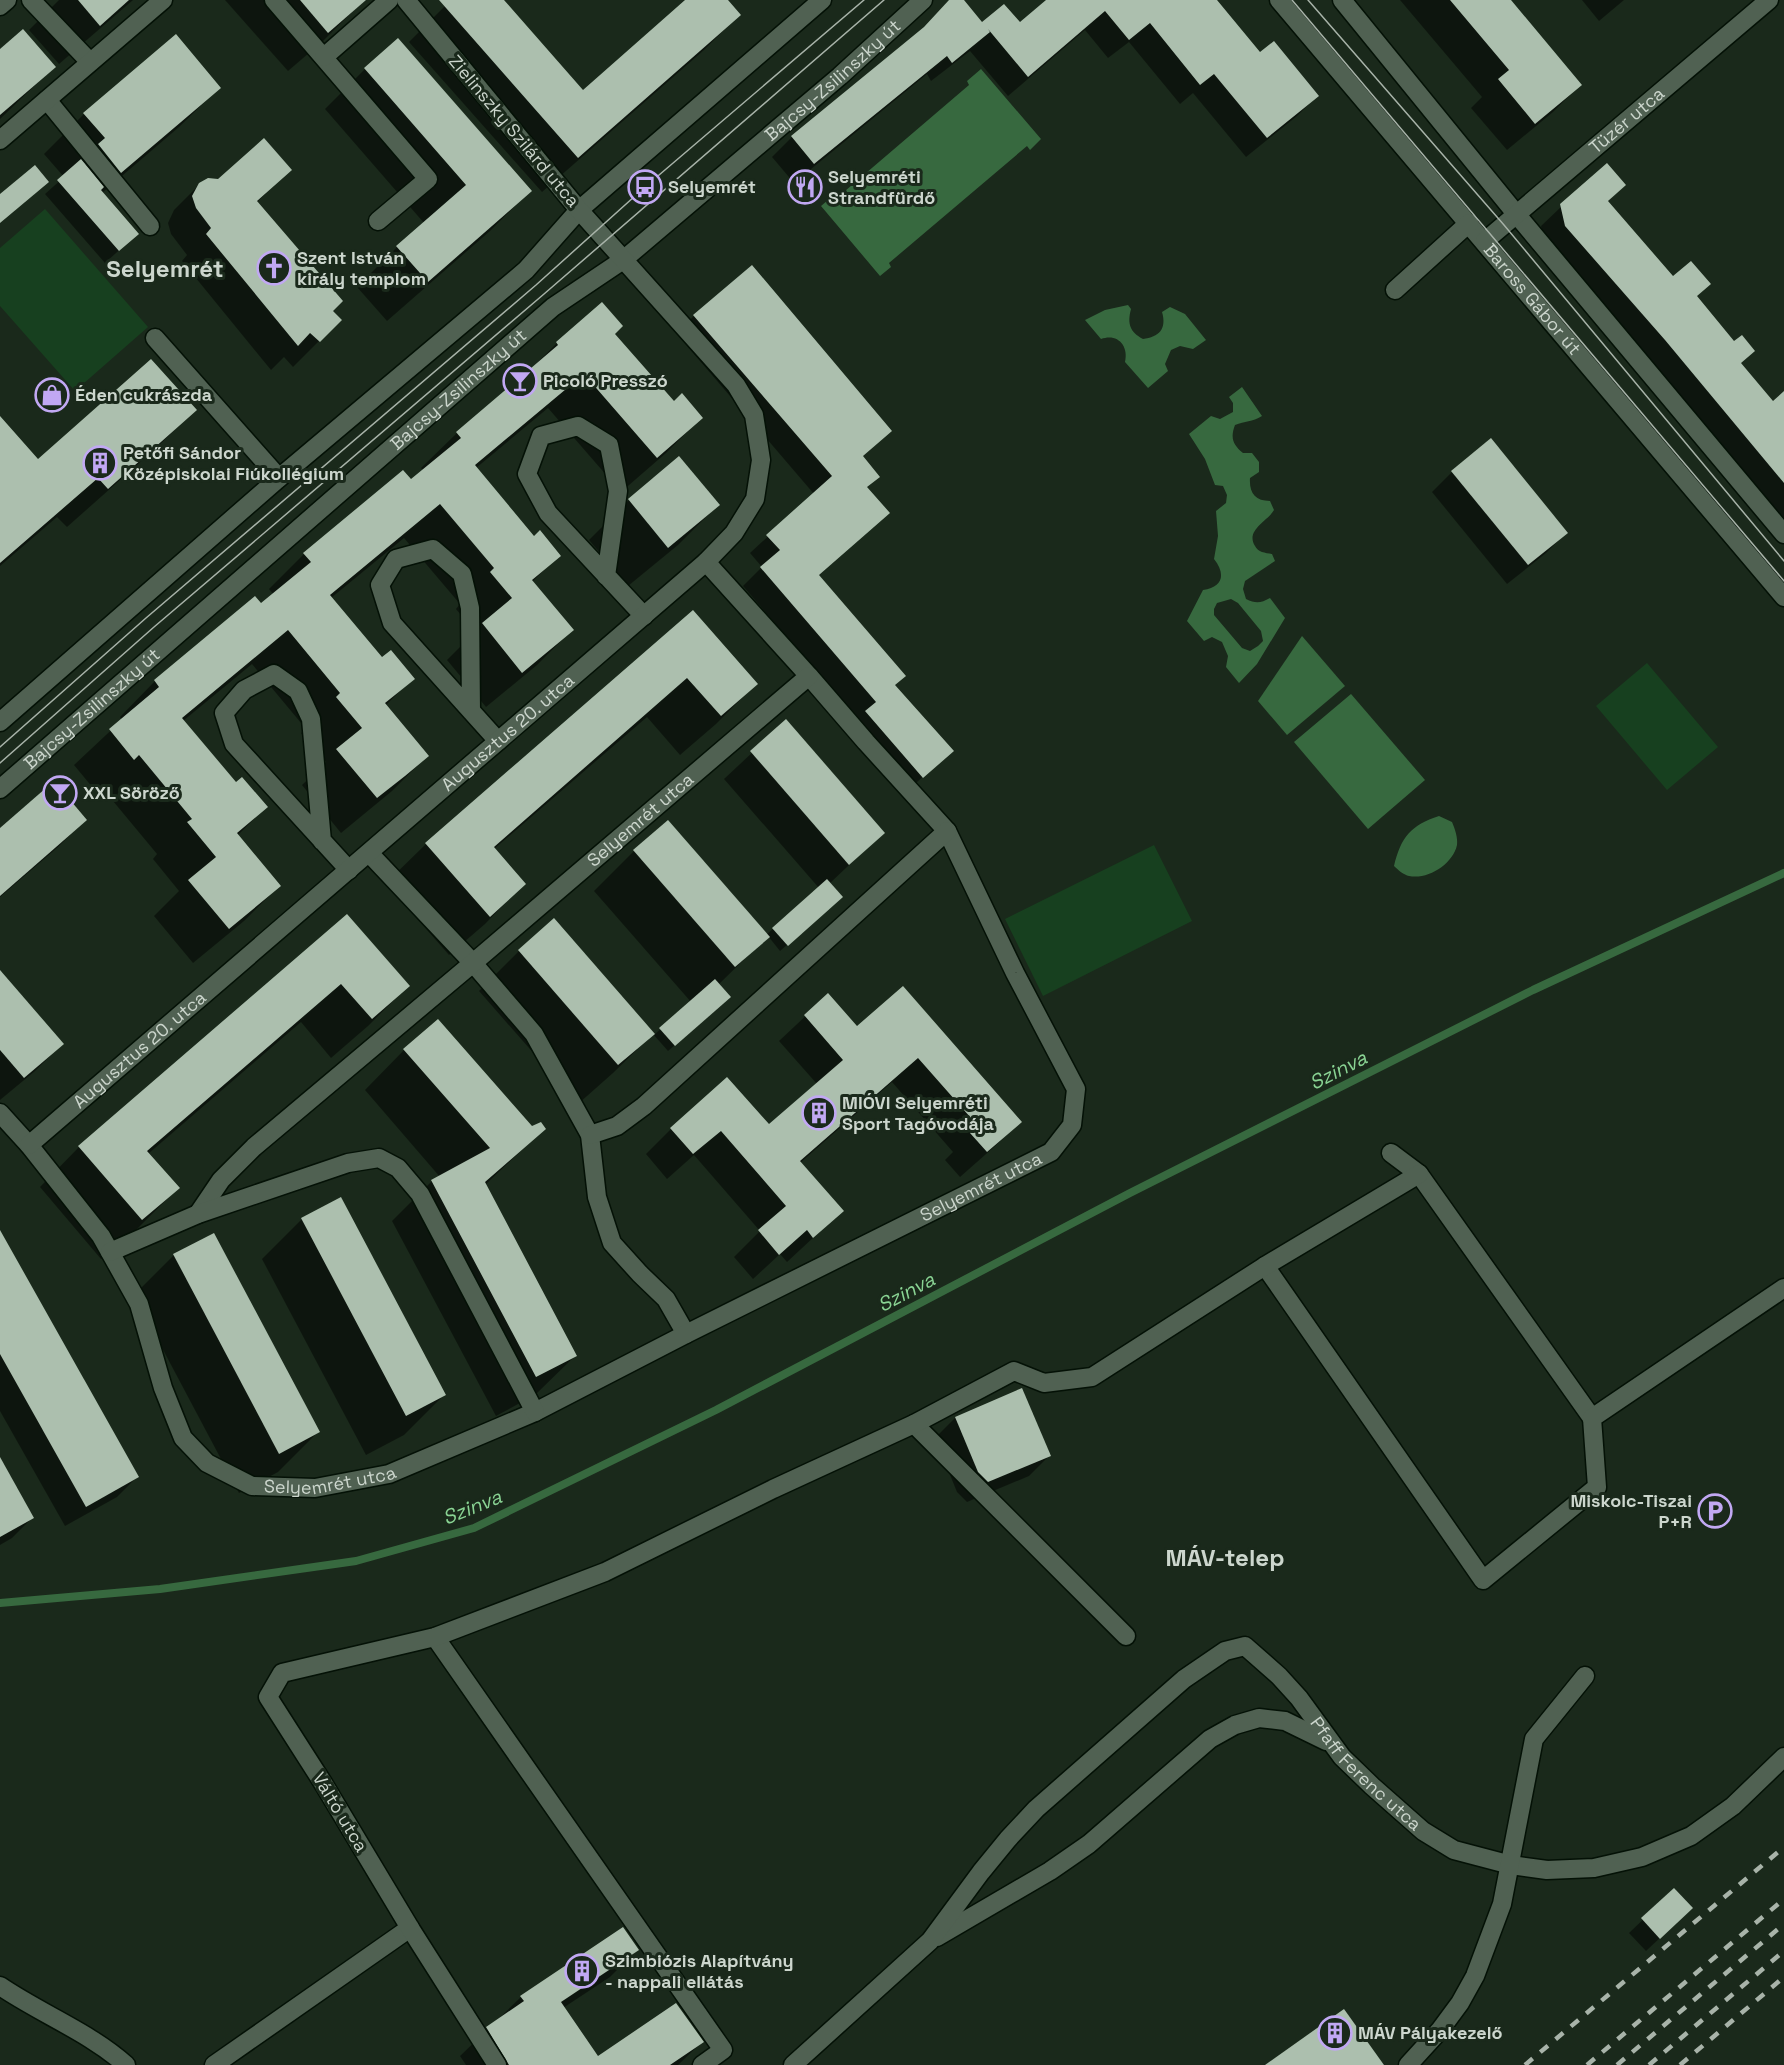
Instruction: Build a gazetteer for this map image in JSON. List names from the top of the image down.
{
  "streets": {
    "street": [
      "Bajcsy-Zsilinszky út",
      "Tüzér utca",
      "Zielinszky Szilárd utca",
      "Baross Gábor út",
      "Augusztus 20. utca",
      "Selyemrét utca",
      "Pfaff Ferenc utca",
      "Váltó utca"
    ]
  },
  "crossings": [
    ["Bajcsy-Zsilinszky út", "Zielinszky Szilárd utca"],
    ["Bajcsy-Zsilinszky út", "Augusztus 20. utca"],
    ["Tüzér utca", "Baross Gábor út"],
    ["Zielinszky Szilárd utca", "Augusztus 20. utca"],
    ["Augusztus 20. utca", "Selyemrét utca"]
  ],
  "districts": ["Selyemrét", "MÁV-telep"],
  "water": ["Szinva"],
  "places": {
    "bus stop": ["Selyemrét"],
    "restaurant": ["Selyemréti Strandfürdő"],
    "church": ["Szent István király templom"],
    "bar": ["Picoló Presszó", "XXL Söröző"],
    "shop": ["Éden cukrászda"],
    "building": [
      "Petőfi Sándor Középiskolai Fiúkollégium",
      "MIÓVI Selyemréti Sport Tagóvodája",
      "Szimbiózis Alapítvány - nappali ellátás",
      "MÁV Pályakezelő"
    ],
    "parking": ["Miskolc-Tiszai P+R"]
  }
}
